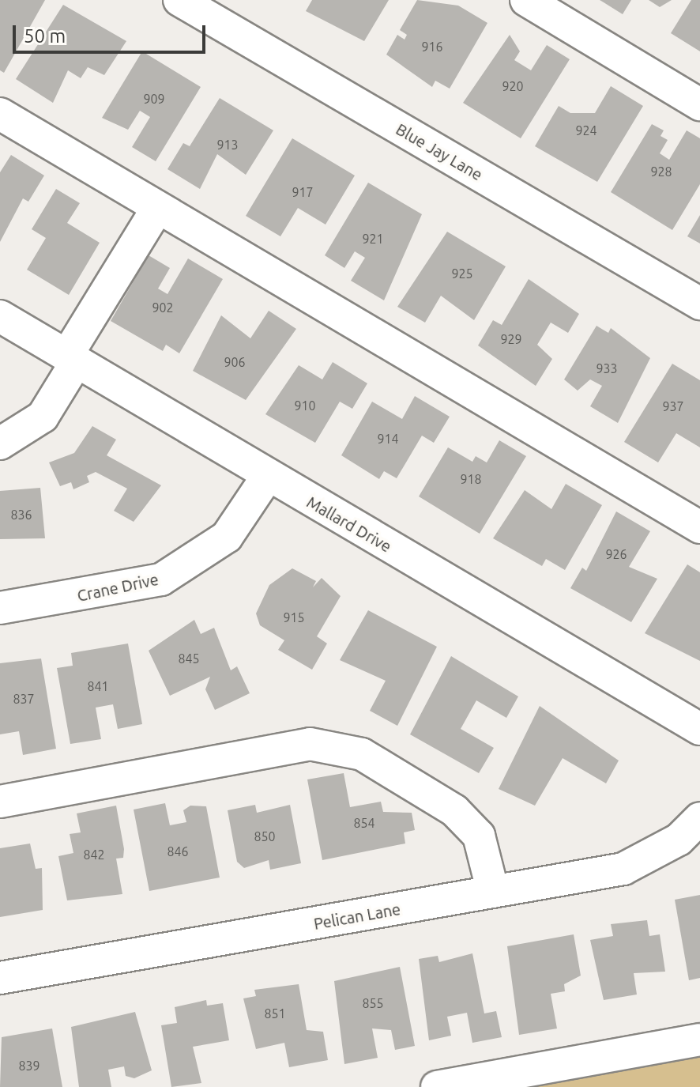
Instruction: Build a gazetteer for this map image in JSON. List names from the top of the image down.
{
  "streets": {
    "street": [
      "Blue Jay Lane",
      "Mallard Drive",
      "Crane Drive",
      "Pelican Lane"
    ]
  },
  "crossings": [
    ["Mallard Drive", "Crane Drive"]
  ],
  "house_numbers": [
    "916",
    "920",
    "909",
    "924",
    "913",
    "928",
    "917",
    "921",
    "925",
    "902",
    "929",
    "906",
    "933",
    "910",
    "937",
    "914",
    "918",
    "836",
    "926",
    "915",
    "845",
    "841",
    "837",
    "854",
    "850",
    "846",
    "842",
    "855",
    "851",
    "839"
  ],
  "scale_bar": "50 m"
}
